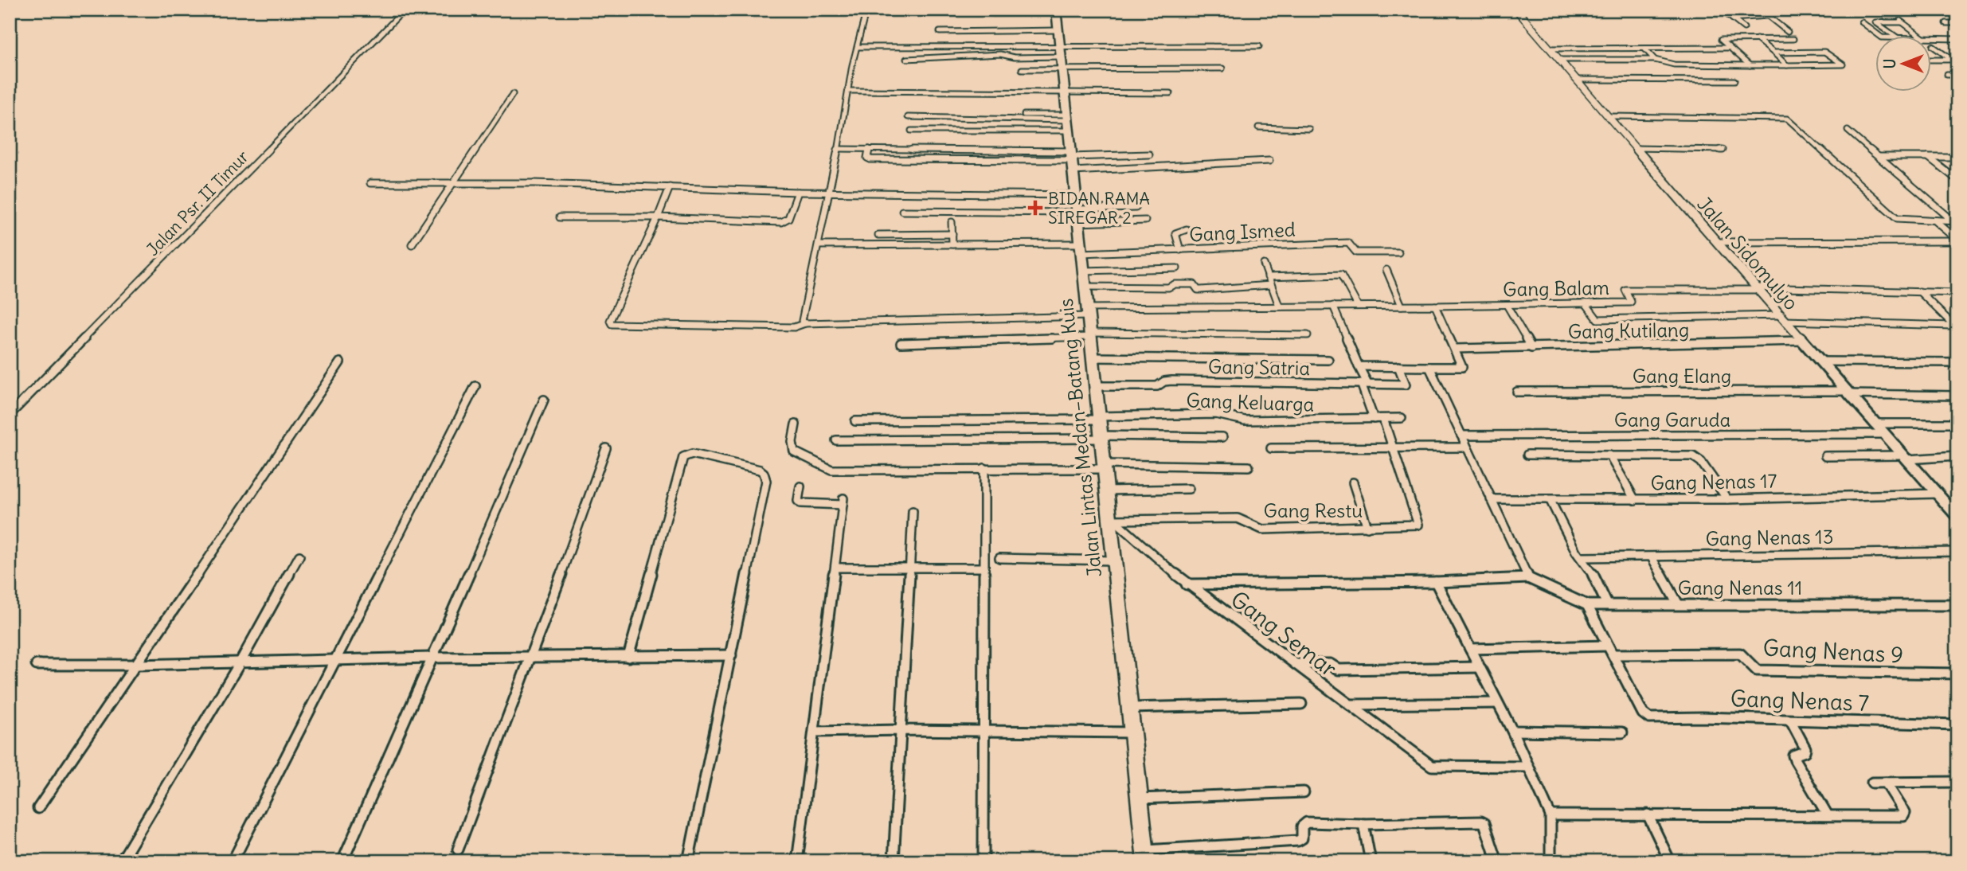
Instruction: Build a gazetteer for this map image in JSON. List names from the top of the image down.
{
  "streets": {
    "highway": ["Jalan Lintas Medan–Batang Kuis"],
    "street": [
      "Jalan Psr. II Timur",
      "Gang Ismed",
      "Jalan Sidomulyo",
      "Gang Balam",
      "Gang Kutilang",
      "Gang Satria",
      "Gang Elang",
      "Gang Keluarga",
      "Gang Garuda",
      "Gang Nenas 17",
      "Gang Restu",
      "Gang Nenas 13",
      "Gang Nenas 11",
      "Gang Semar",
      "Gang Nenas 9",
      "Gang Nenas 7"
    ]
  },
  "crossings": [
    ["Gang Ismed", "Jalan Lintas Medan–Batang Kuis"],
    ["Jalan Sidomulyo", "Gang Balam"],
    ["Jalan Sidomulyo", "Gang Kutilang"],
    ["Jalan Sidomulyo", "Gang Elang"],
    ["Jalan Sidomulyo", "Gang Garuda"],
    ["Jalan Sidomulyo", "Gang Nenas 17"],
    ["Gang Balam", "Jalan Lintas Medan–Batang Kuis"],
    ["Gang Satria", "Jalan Lintas Medan–Batang Kuis"],
    ["Gang Keluarga", "Jalan Lintas Medan–Batang Kuis"],
    ["Jalan Lintas Medan–Batang Kuis", "Gang Restu"],
    ["Jalan Lintas Medan–Batang Kuis", "Gang Semar"],
    ["Gang Restu", "Gang Semar"],
    ["Gang Nenas 9", "Gang Nenas 7"]
  ],
  "places": {
    "health": ["BIDAN RAMA SIREGAR 2"]
  },
  "north": "left"
}
